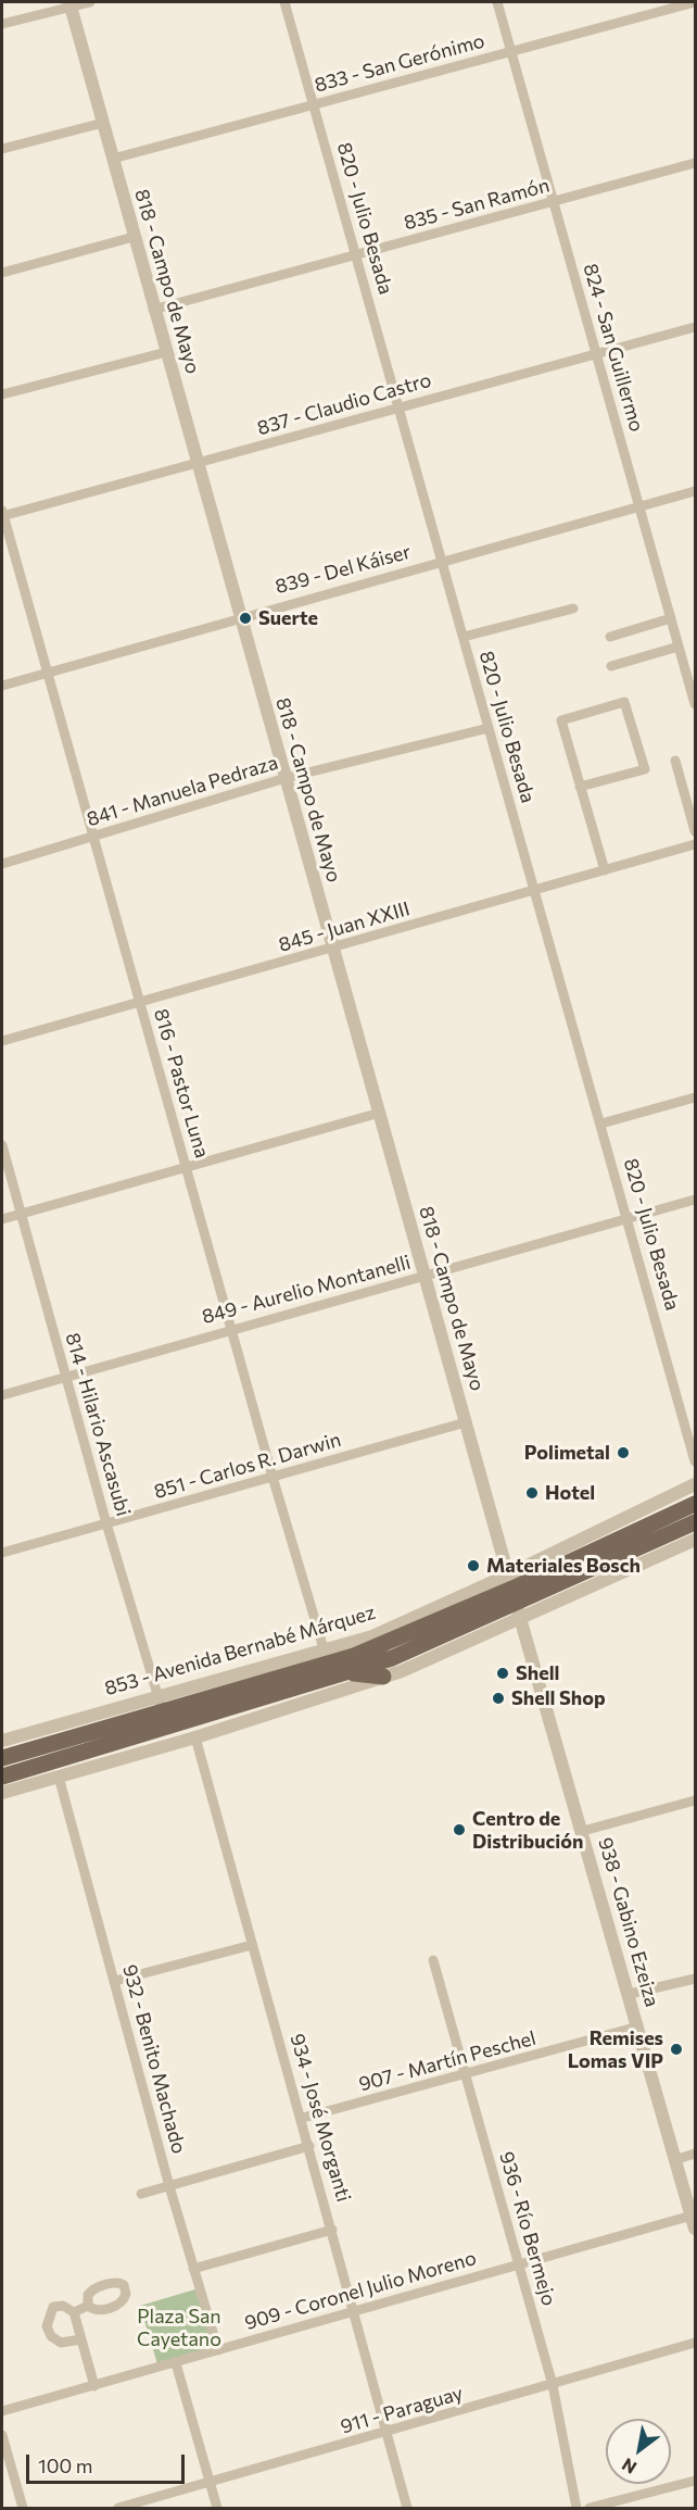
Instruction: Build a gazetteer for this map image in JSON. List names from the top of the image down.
{
  "streets": {
    "main road": ["853 - Avenida Bernabé Márquez"],
    "street": [
      "833 - San Gerónimo",
      "835 - San Ramón",
      "820 - Julio Besada",
      "818 - Campo de Mayo",
      "824 - San Guillermo",
      "837 - Claudio Castro",
      "839 - Del Káiser",
      "841 - Manuela Pedraza",
      "845 - Juan XXIII",
      "816 - Pastor Luna",
      "849 - Aurelio Montanelli",
      "814 - Hilario Ascasubi",
      "851 - Carlos R. Darwin",
      "938 - Gabino Ezeiza",
      "932 - Benito Machado",
      "907 - Martín Peschel",
      "934 - José Morganti",
      "936 - Río Bermejo",
      "909 - Coronel Julio Moreno",
      "911 - Paraguay"
    ]
  },
  "crossings": [
    ["833 - San Gerónimo", "820 - Julio Besada"],
    ["833 - San Gerónimo", "818 - Campo de Mayo"],
    ["833 - San Gerónimo", "824 - San Guillermo"],
    ["835 - San Ramón", "820 - Julio Besada"],
    ["835 - San Ramón", "818 - Campo de Mayo"],
    ["835 - San Ramón", "824 - San Guillermo"],
    ["820 - Julio Besada", "837 - Claudio Castro"],
    ["820 - Julio Besada", "839 - Del Káiser"],
    ["820 - Julio Besada", "841 - Manuela Pedraza"],
    ["820 - Julio Besada", "845 - Juan XXIII"],
    ["820 - Julio Besada", "849 - Aurelio Montanelli"],
    ["818 - Campo de Mayo", "837 - Claudio Castro"],
    ["818 - Campo de Mayo", "839 - Del Káiser"],
    ["818 - Campo de Mayo", "841 - Manuela Pedraza"],
    ["818 - Campo de Mayo", "845 - Juan XXIII"],
    ["818 - Campo de Mayo", "849 - Aurelio Montanelli"],
    ["818 - Campo de Mayo", "851 - Carlos R. Darwin"],
    ["818 - Campo de Mayo", "853 - Avenida Bernabé Márquez"],
    ["818 - Campo de Mayo", "938 - Gabino Ezeiza"],
    ["824 - San Guillermo", "837 - Claudio Castro"],
    ["824 - San Guillermo", "839 - Del Káiser"],
    ["837 - Claudio Castro", "816 - Pastor Luna"],
    ["839 - Del Káiser", "816 - Pastor Luna"],
    ["841 - Manuela Pedraza", "816 - Pastor Luna"],
    ["845 - Juan XXIII", "816 - Pastor Luna"],
    ["816 - Pastor Luna", "849 - Aurelio Montanelli"],
    ["816 - Pastor Luna", "851 - Carlos R. Darwin"],
    ["816 - Pastor Luna", "853 - Avenida Bernabé Márquez"],
    ["849 - Aurelio Montanelli", "814 - Hilario Ascasubi"],
    ["814 - Hilario Ascasubi", "851 - Carlos R. Darwin"],
    ["814 - Hilario Ascasubi", "853 - Avenida Bernabé Márquez"],
    ["853 - Avenida Bernabé Márquez", "938 - Gabino Ezeiza"],
    ["853 - Avenida Bernabé Márquez", "932 - Benito Machado"],
    ["853 - Avenida Bernabé Márquez", "934 - José Morganti"],
    ["938 - Gabino Ezeiza", "907 - Martín Peschel"],
    ["938 - Gabino Ezeiza", "909 - Coronel Julio Moreno"],
    ["932 - Benito Machado", "909 - Coronel Julio Moreno"],
    ["907 - Martín Peschel", "934 - José Morganti"],
    ["907 - Martín Peschel", "936 - Río Bermejo"],
    ["934 - José Morganti", "909 - Coronel Julio Moreno"],
    ["934 - José Morganti", "911 - Paraguay"],
    ["936 - Río Bermejo", "909 - Coronel Julio Moreno"],
    ["936 - Río Bermejo", "911 - Paraguay"]
  ],
  "parks": ["Plaza San Cayetano"],
  "places": [
    "Suerte",
    "Polimetal",
    "Hotel",
    "Materiales Bosch",
    "Shell",
    "Shell Shop",
    "Centro de Distribución",
    "Remises Lomas VIP"
  ],
  "scale_bar": "100 m",
  "north": "bottom left"
}
